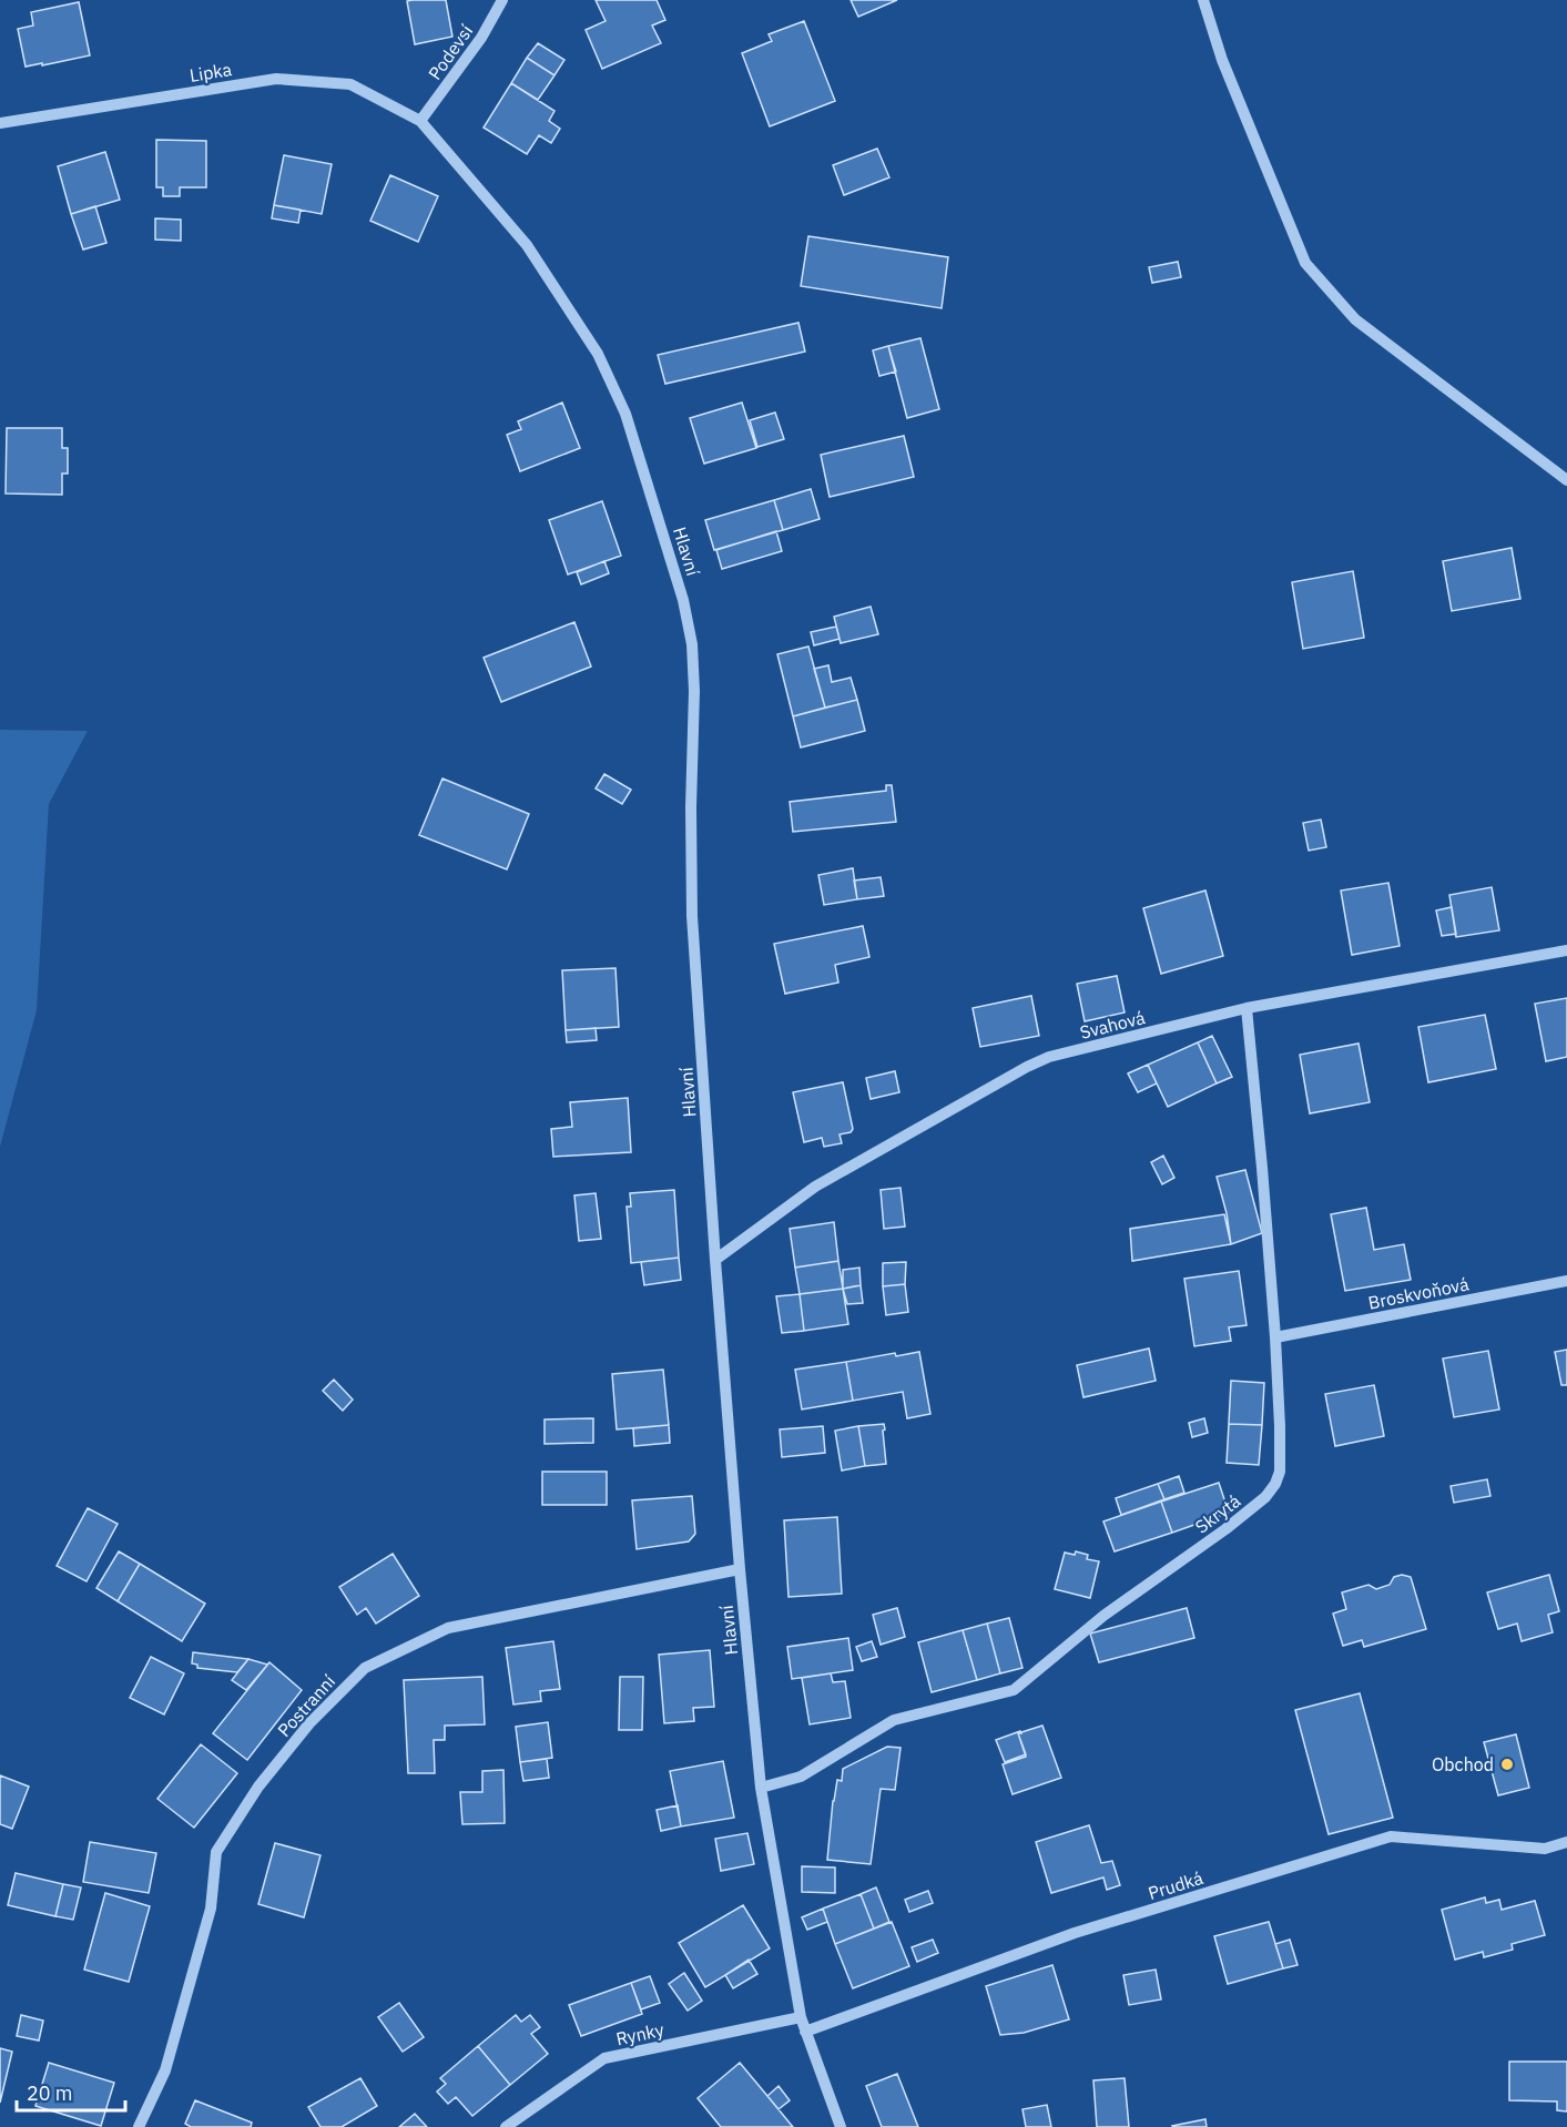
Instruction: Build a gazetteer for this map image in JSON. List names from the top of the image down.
{
  "streets": {
    "street": [
      "Podevsí",
      "Lipka",
      "Hlavní",
      "Svahová",
      "Broskvoňová",
      "Skrytá",
      "Postranní",
      "Prudká",
      "Rynky"
    ]
  },
  "crossings": [
    ["Podevsí", "Lipka"],
    ["Podevsí", "Hlavní"],
    ["Lipka", "Hlavní"],
    ["Hlavní", "Svahová"],
    ["Hlavní", "Skrytá"],
    ["Hlavní", "Postranní"],
    ["Hlavní", "Prudká"],
    ["Hlavní", "Rynky"],
    ["Svahová", "Skrytá"],
    ["Broskvoňová", "Skrytá"]
  ],
  "places": ["Obchod"],
  "scale_bar": "20 m"
}
